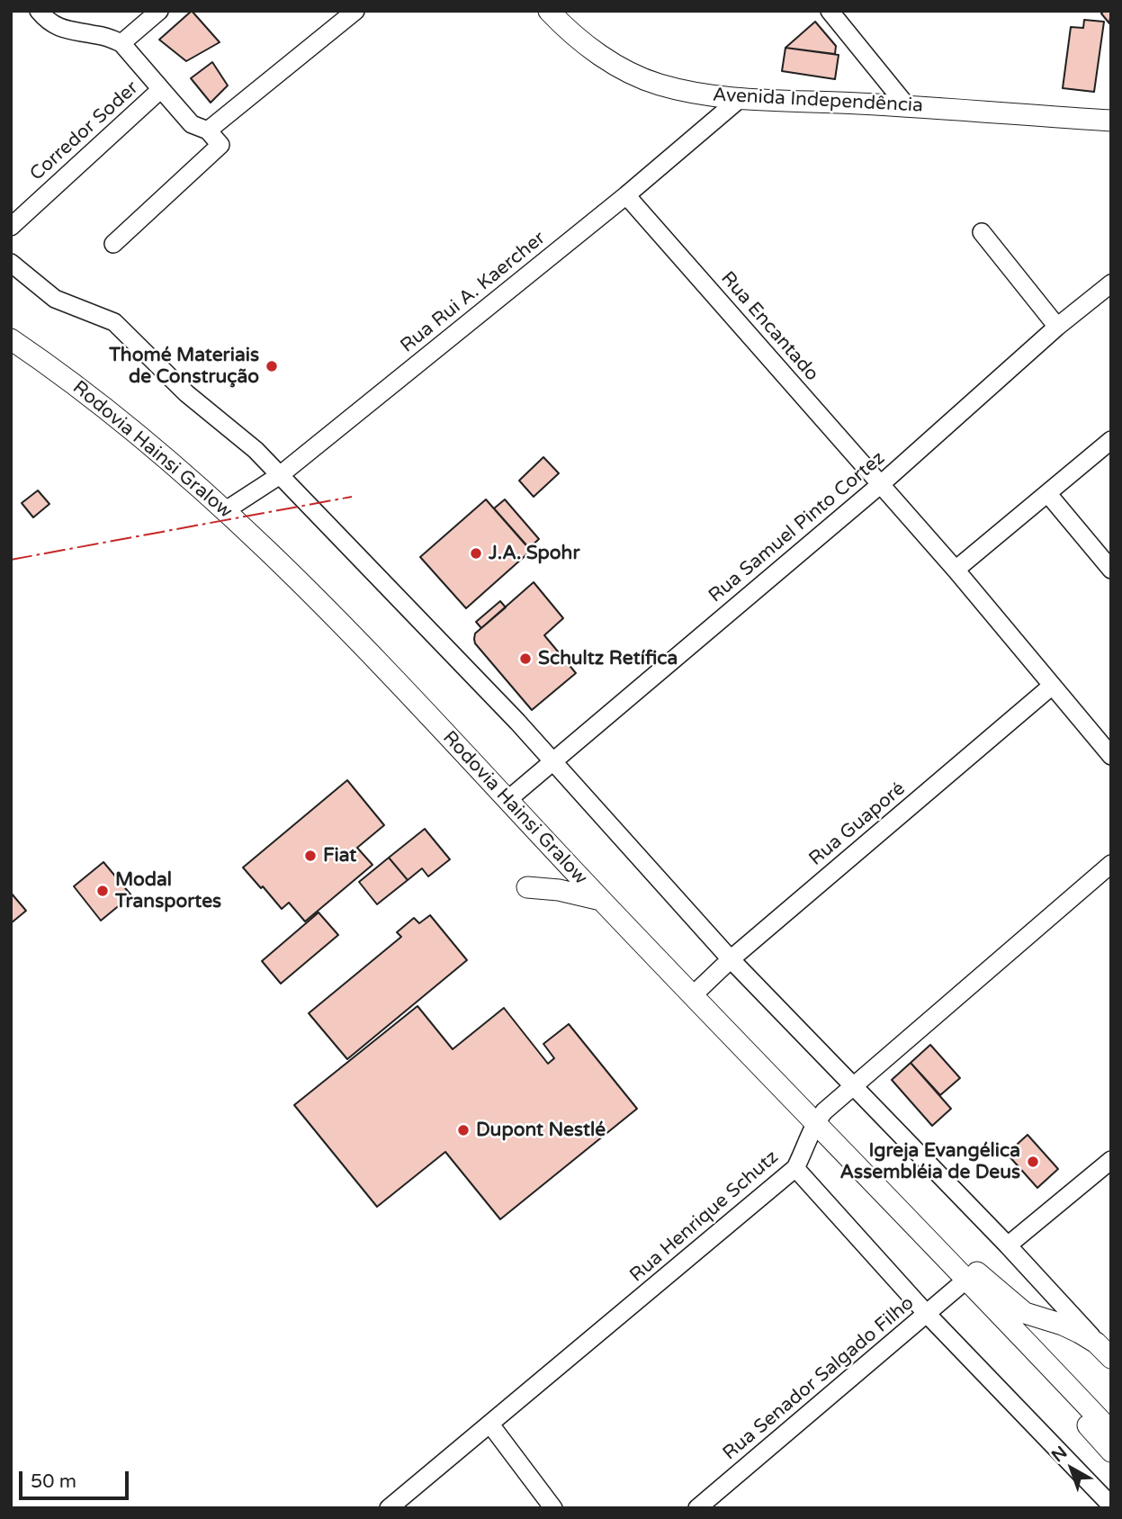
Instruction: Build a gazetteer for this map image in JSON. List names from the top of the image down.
{
  "streets": {
    "main road": ["Avenida Independência", "Rodovia Hainsi Gralow"],
    "street": [
      "Corredor Soder",
      "Rua Rui A. Kaercher",
      "Rua Encantado",
      "Rua Samuel Pinto Cortez",
      "Rua Guaporé",
      "Rua Henrique Schutz",
      "Rua Senador Salgado Filho"
    ]
  },
  "crossings": [
    ["Avenida Independência", "Rua Rui A. Kaercher"],
    ["Rua Rui A. Kaercher", "Rua Encantado"],
    ["Rua Rui A. Kaercher", "Rodovia Hainsi Gralow"],
    ["Rua Encantado", "Rua Samuel Pinto Cortez"],
    ["Rua Encantado", "Rua Guaporé"],
    ["Rodovia Hainsi Gralow", "Rua Samuel Pinto Cortez"],
    ["Rodovia Hainsi Gralow", "Rua Guaporé"],
    ["Rodovia Hainsi Gralow", "Rua Henrique Schutz"],
    ["Rodovia Hainsi Gralow", "Rua Senador Salgado Filho"]
  ],
  "places": [
    "Thomé Materiais de Construção",
    "J.A. Spohr",
    "Schultz Retífica",
    "Fiat",
    "Modal Transportes",
    "Dupont Nestlé",
    "Igreja Evangélica Assembléia de Deus"
  ],
  "scale_bar": "50 m",
  "north": "top left"
}
